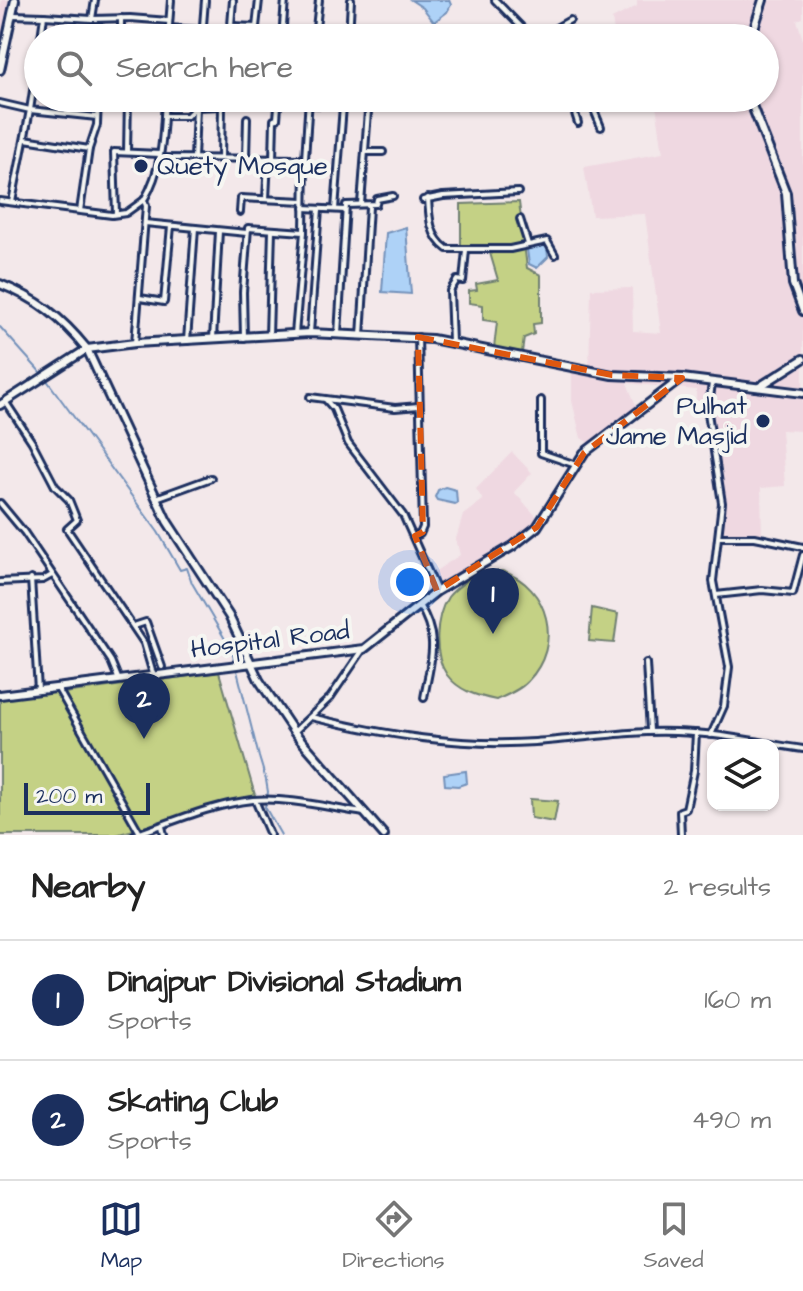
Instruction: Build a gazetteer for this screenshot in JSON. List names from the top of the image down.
{
  "streets": {
    "street": ["Hospital Road"]
  },
  "places": ["Quety Mosque", "Pulhat Jame Masjid"],
  "scale_bar": "200 m",
  "page": {
    "search": "Search here",
    "pins": ["1", "2"],
    "scale": "200 m",
    "heading": ["Nearby", "2 results"],
    "list": [
      {
        "mark": "1",
        "name": "Dinajpur Divisional Stadium",
        "note": "Sports",
        "value": "160 m"
      },
      {
        "mark": "2",
        "name": "Skating Club",
        "note": "Sports",
        "value": "490 m"
      }
    ],
    "nav": ["Map", "Directions", "Saved"]
  }
}
